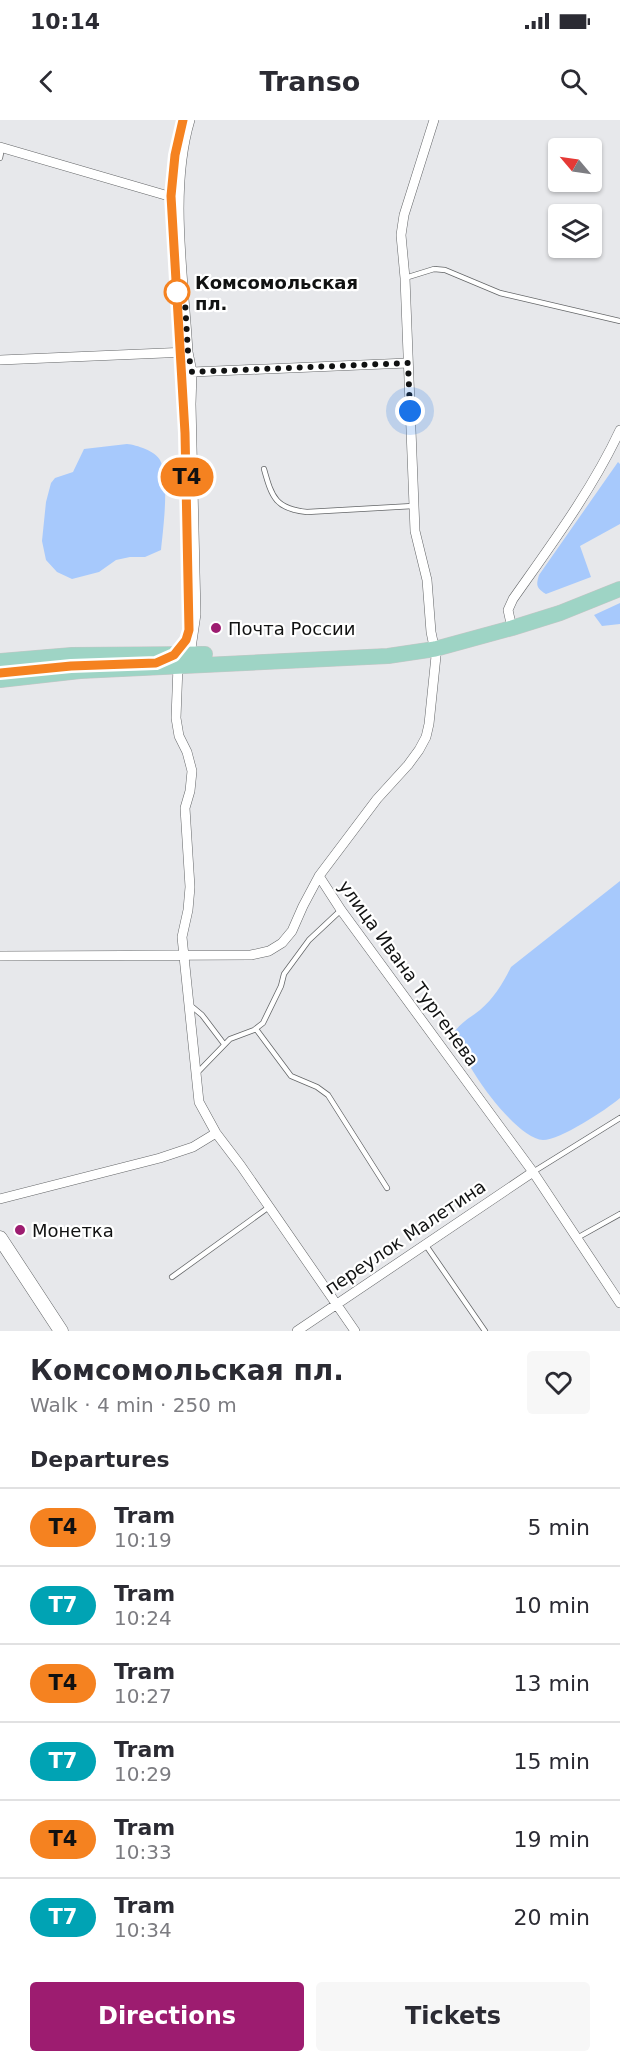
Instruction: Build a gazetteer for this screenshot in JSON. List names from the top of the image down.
{
  "streets": {
    "street": ["улица Ивана Тургенева", "переулок Малетина"]
  },
  "crossings": [
    ["улица Ивана Тургенева", "переулок Малетина"]
  ],
  "places": ["Комсомольская пл.", "Почта России", "Монетка"],
  "lines": ["tram line T4"],
  "north": "top left",
  "page": {
    "status": "10:14",
    "header": "Transo",
    "on_map": "T4",
    "heading": [
      ["Комсомольская пл.", "Walk · 4 min · 250 m"],
      "Departures"
    ],
    "list": [
      {
        "mark": "T4",
        "name": "Tram",
        "note": "10:19",
        "value": "5 min"
      },
      {
        "mark": "T7",
        "name": "Tram",
        "note": "10:24",
        "value": "10 min"
      },
      {
        "mark": "T4",
        "name": "Tram",
        "note": "10:27",
        "value": "13 min"
      },
      {
        "mark": "T7",
        "name": "Tram",
        "note": "10:29",
        "value": "15 min"
      },
      {
        "mark": "T4",
        "name": "Tram",
        "note": "10:33",
        "value": "19 min"
      },
      {
        "mark": "T7",
        "name": "Tram",
        "note": "10:34",
        "value": "20 min"
      }
    ],
    "buttons": ["Directions", "Tickets"]
  }
}
